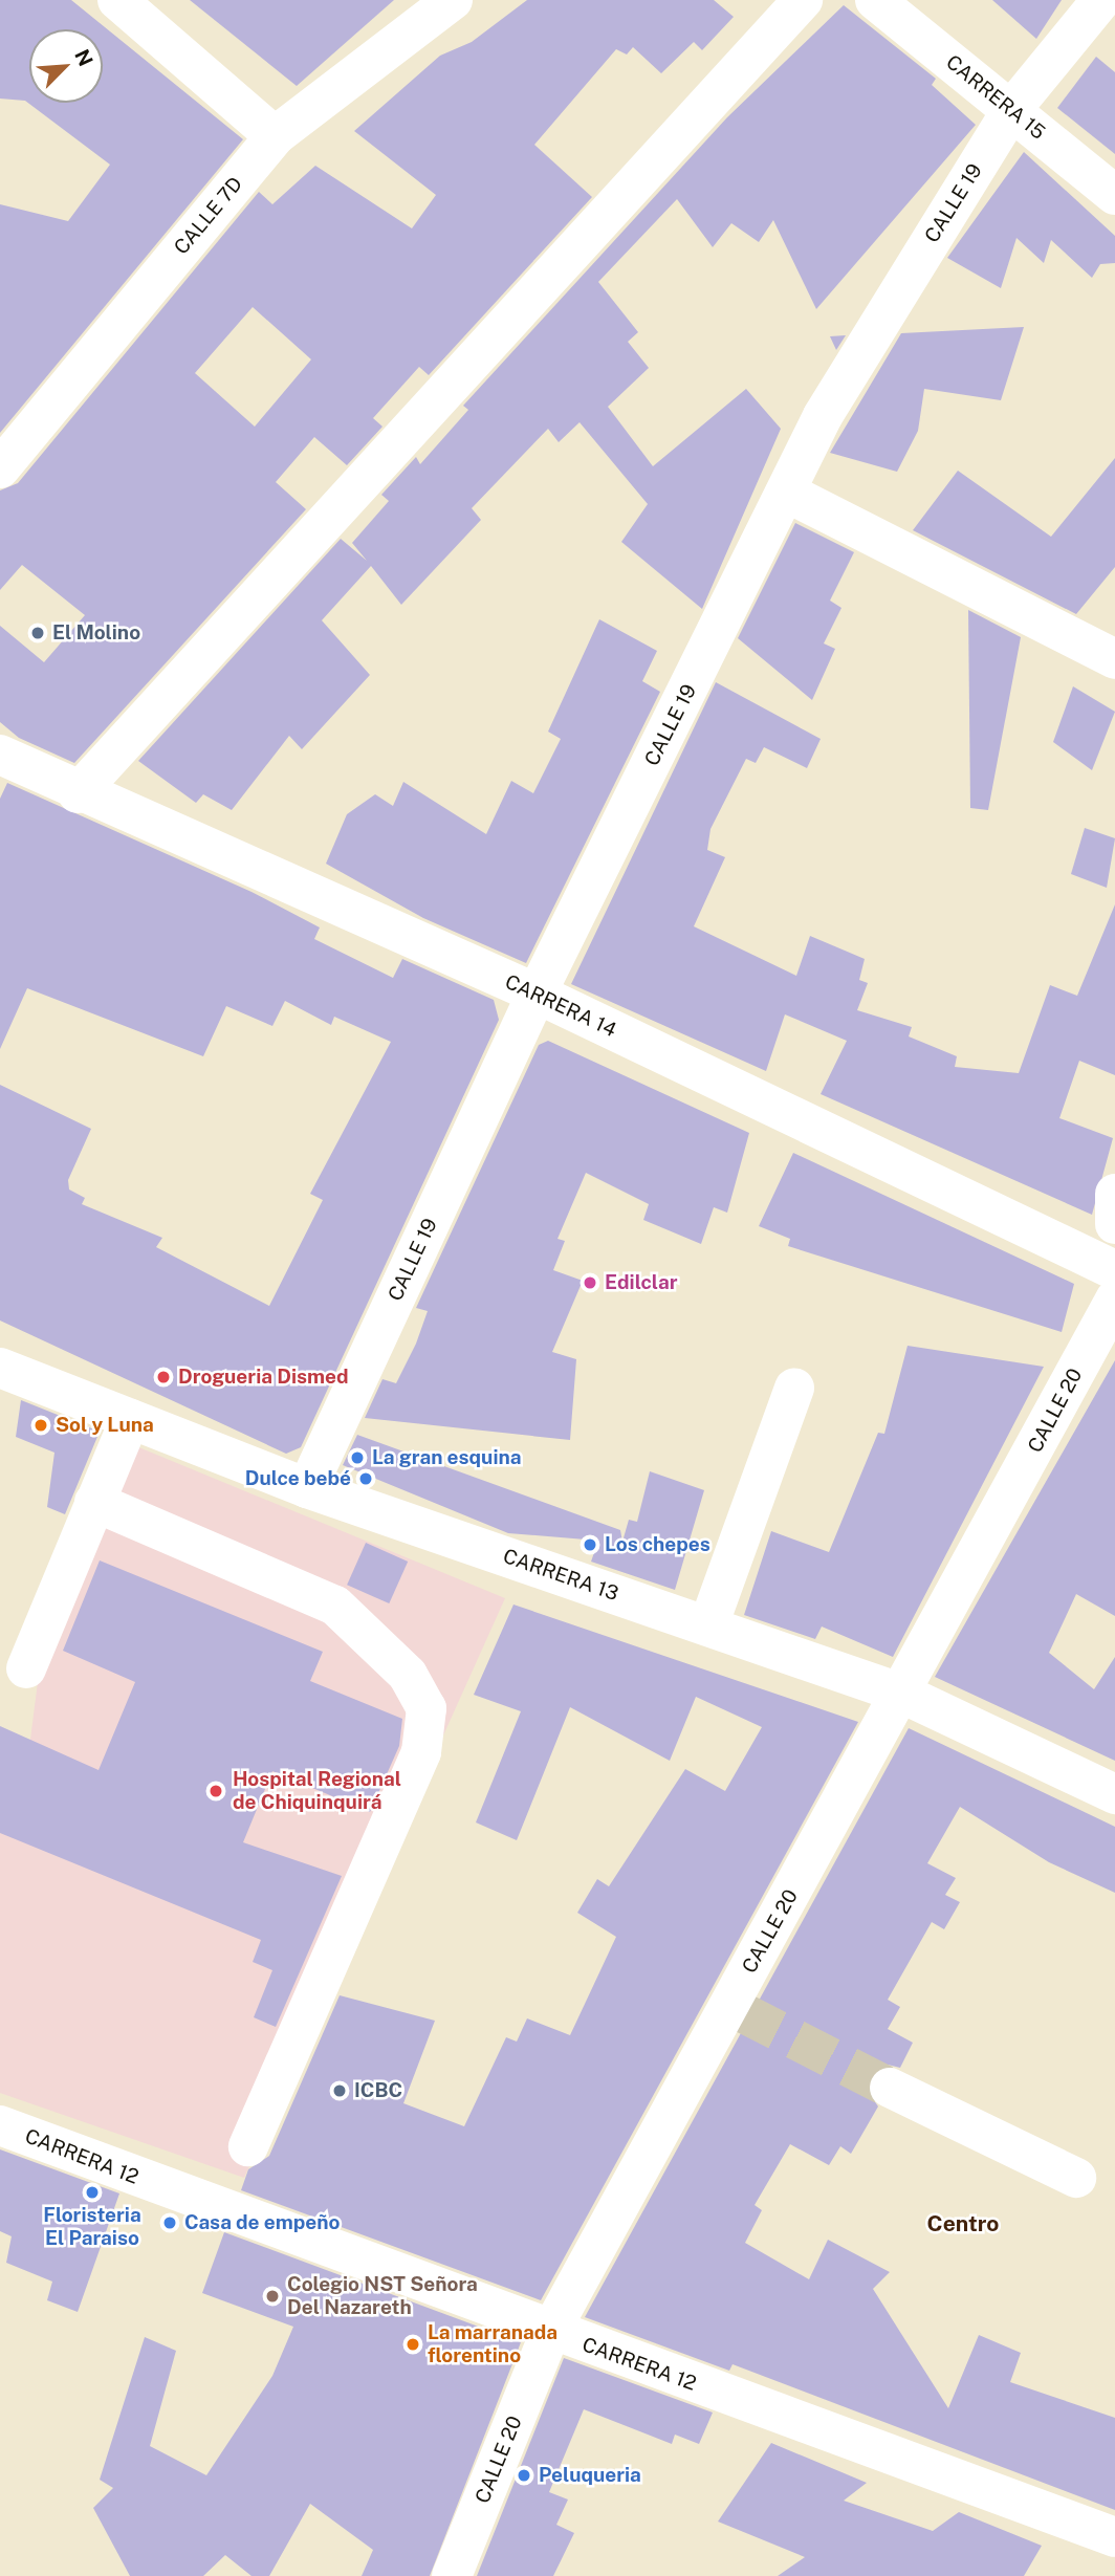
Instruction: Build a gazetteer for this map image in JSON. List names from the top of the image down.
{
  "streets": {
    "street": [
      "CARRERA 15",
      "CALLE 19",
      "CALLE 7D",
      "CARRERA 14",
      "CALLE 20",
      "CARRERA 13",
      "CARRERA 12"
    ]
  },
  "crossings": [
    ["CARRERA 15", "CALLE 19"],
    ["CALLE 19", "CARRERA 14"],
    ["CALLE 19", "CARRERA 13"],
    ["CALLE 20", "CARRERA 13"],
    ["CALLE 20", "CARRERA 12"]
  ],
  "districts": ["Centro"],
  "places": [
    "El Molino",
    "Edilclar",
    "Drogueria Dismed",
    "Sol y Luna",
    "La gran esquina",
    "Dulce bebé",
    "Los chepes",
    "Hospital Regional de Chiquinquirá",
    "ICBC",
    "Floristeria El Paraiso",
    "Casa de empeño",
    "Colegio NST Señora Del Nazareth",
    "La marranada florentino",
    "Peluqueria"
  ],
  "north": "top right"
}
